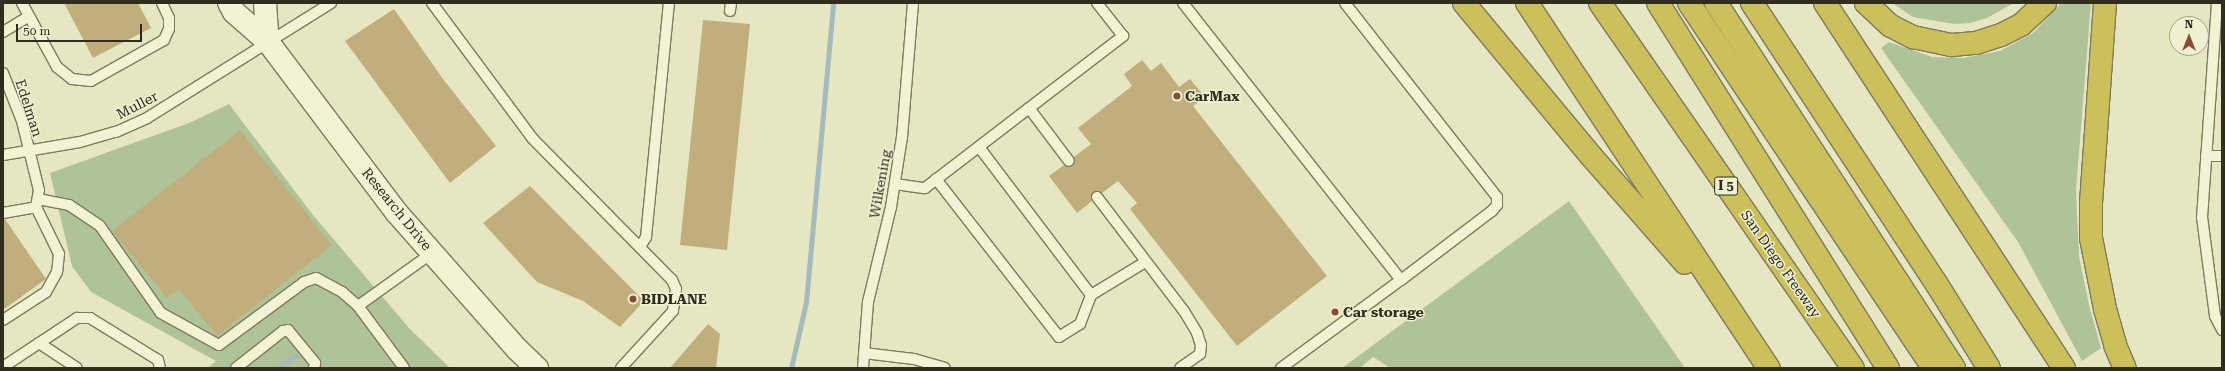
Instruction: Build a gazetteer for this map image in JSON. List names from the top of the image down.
{
  "streets": {
    "highway": ["I 5", "San Diego Freeway"],
    "main road": ["Research Drive"],
    "lane": ["Muller", "Edelman", "Wilkening"]
  },
  "crossings": [
    ["Muller", "Edelman"],
    ["Muller", "Research Drive"]
  ],
  "places": ["CarMax", "BIDLANE", "Car storage"],
  "scale_bar": "50 m",
  "north": "top"
}
